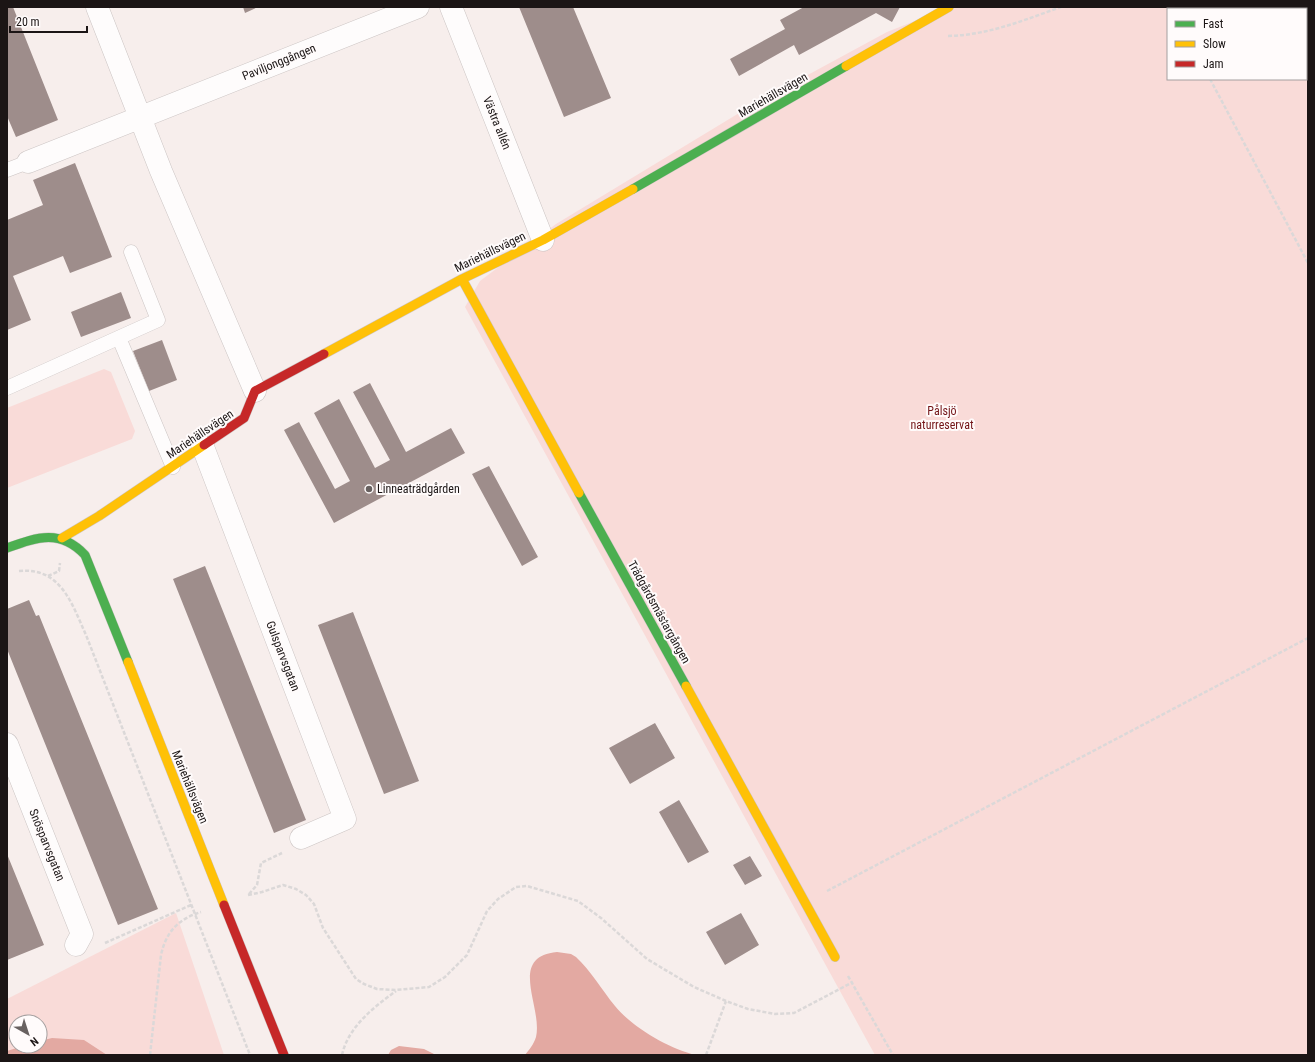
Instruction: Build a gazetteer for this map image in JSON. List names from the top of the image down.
{
  "streets": {
    "street": [
      "Paviljonggången",
      "Mariehällsvägen",
      "Västra allén",
      "Trädgårdsmästargången",
      "Gulsparvsgatan",
      "Snösparvsgatan"
    ]
  },
  "crossings": [
    ["Mariehällsvägen", "Västra allén"],
    ["Mariehällsvägen", "Trädgårdsmästargången"],
    ["Mariehällsvägen", "Gulsparvsgatan"]
  ],
  "parks": ["Pålsjö naturreservat"],
  "places": ["Linneaträdgården"],
  "legend": ["Fast", "Slow", "Jam"],
  "scale_bar": "20 m",
  "north": "bottom right"
}
